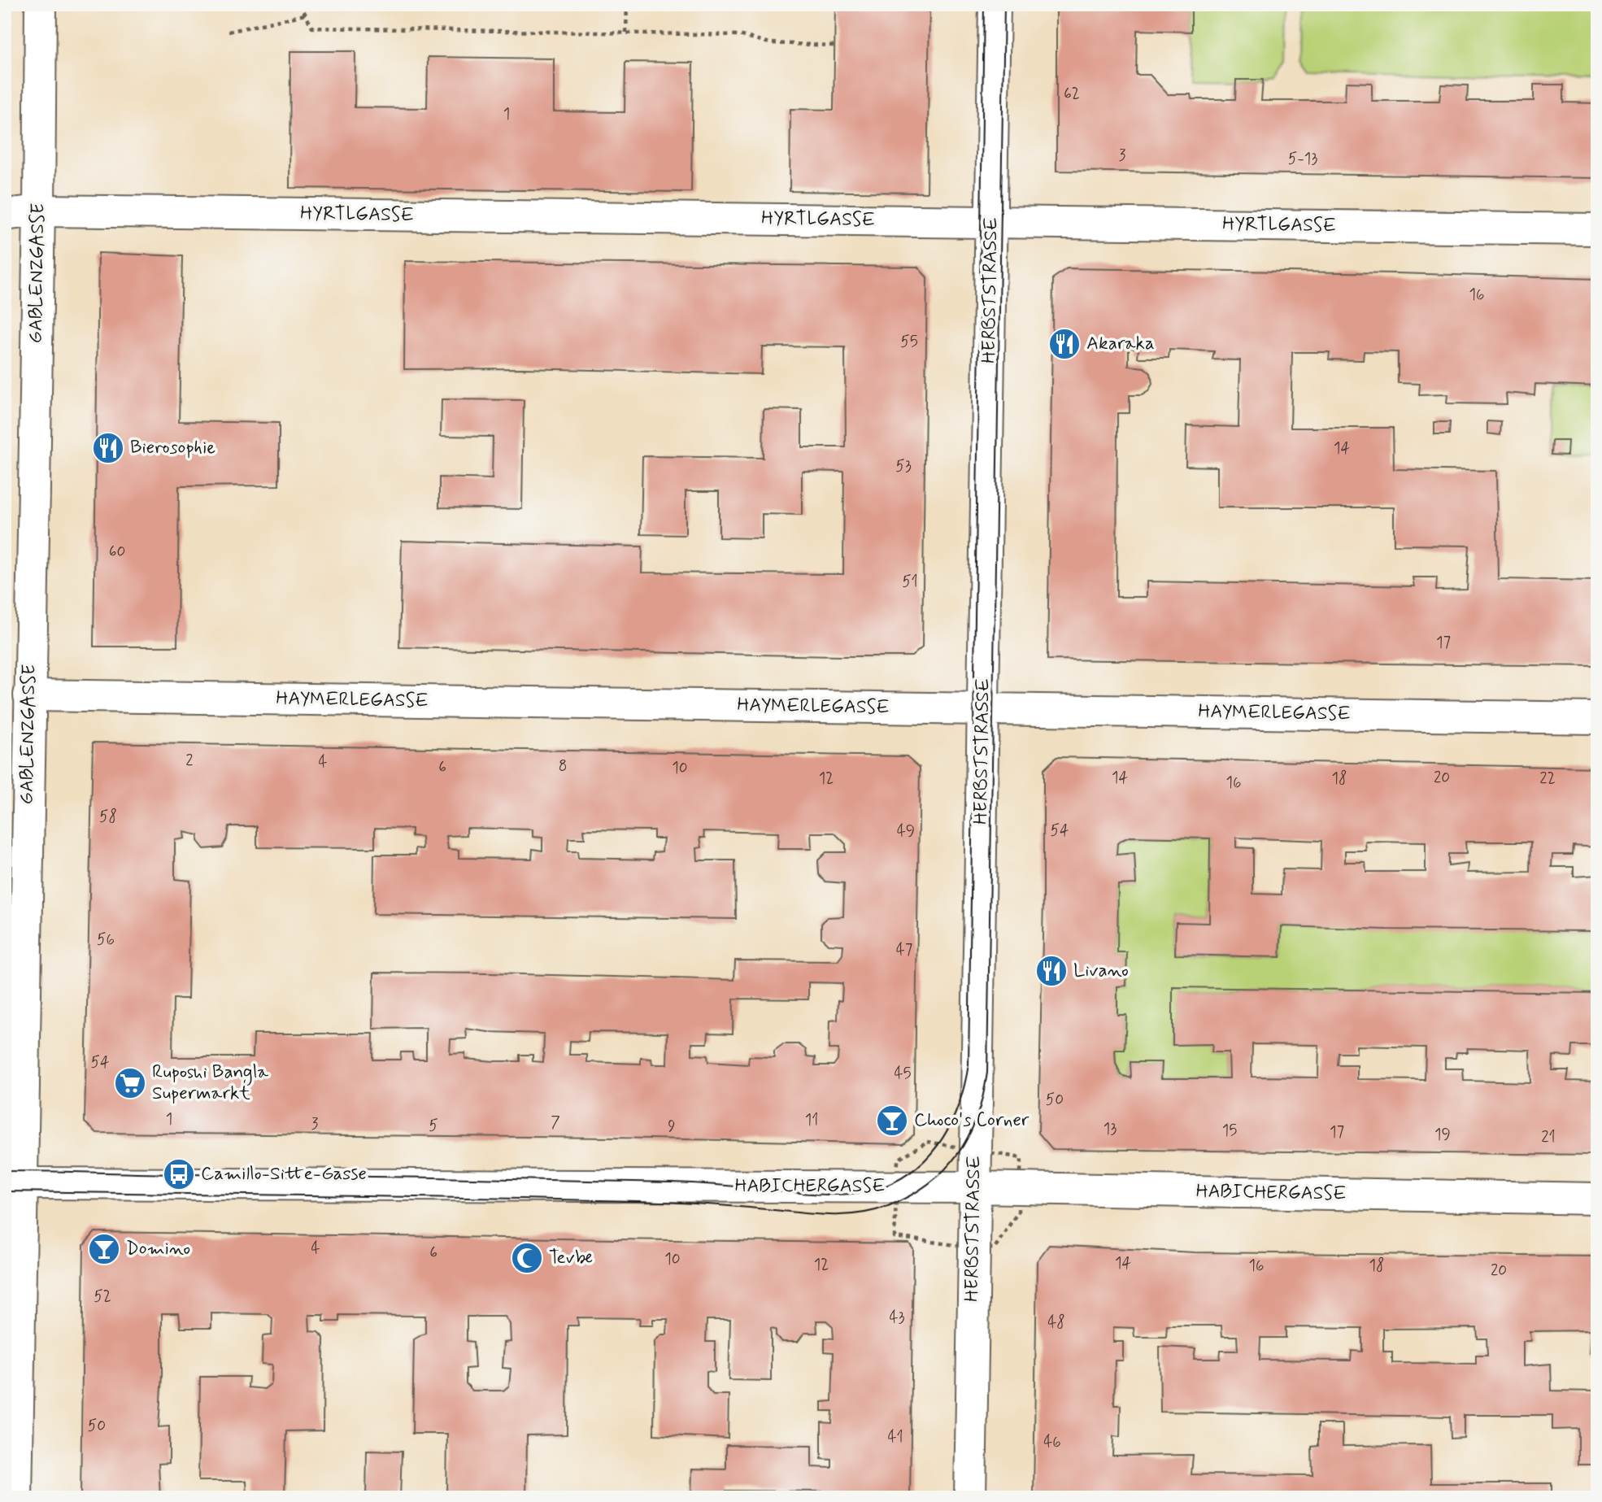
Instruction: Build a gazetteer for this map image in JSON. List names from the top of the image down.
{
  "streets": {
    "street": [
      "HYRTLGASSE",
      "GABLENZGASSE",
      "HERBSTSTRASSE",
      "HAYMERLEGASSE",
      "HABICHERGASSE"
    ]
  },
  "crossings": [
    ["HYRTLGASSE", "GABLENZGASSE"],
    ["HYRTLGASSE", "HERBSTSTRASSE"],
    ["GABLENZGASSE", "HAYMERLEGASSE"],
    ["GABLENZGASSE", "HABICHERGASSE"],
    ["HERBSTSTRASSE", "HAYMERLEGASSE"],
    ["HERBSTSTRASSE", "HABICHERGASSE"]
  ],
  "places": {
    "restaurant": ["Akaraka", "Bierosophie", "Livano"],
    "supermarket": ["Ruposhi Bangla Supermarkt"],
    "bar": ["Choco's Corner", "Domino"],
    "bus stop": ["Camillo-Sitte-Gasse"],
    "mosque": ["Tevbe"]
  },
  "house_numbers": [
    "62",
    "1",
    "3",
    "5-13",
    "16",
    "55",
    "14",
    "53",
    "60",
    "51",
    "17",
    "2",
    "4",
    "8",
    "6",
    "10",
    "14",
    "20",
    "12",
    "18",
    "22",
    "16",
    "58",
    "54",
    "49",
    "56",
    "47",
    "54",
    "45",
    "50",
    "1",
    "11",
    "7",
    "3",
    "5",
    "9",
    "13",
    "15",
    "17",
    "19",
    "21",
    "4",
    "6",
    "10",
    "14",
    "12",
    "16",
    "18",
    "20",
    "52",
    "43",
    "48",
    "50",
    "41",
    "46"
  ]
}
